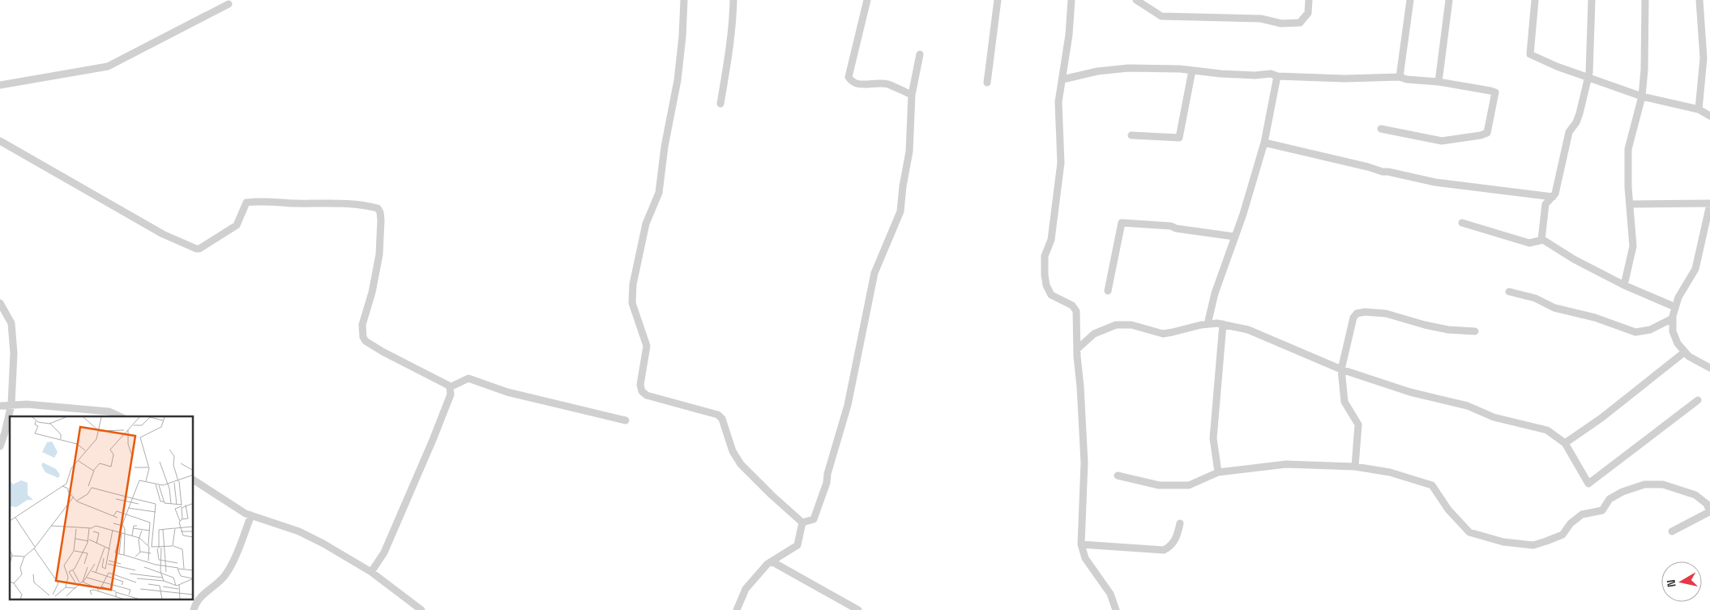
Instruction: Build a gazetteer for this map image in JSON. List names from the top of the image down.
{
  "north": "left"
}
